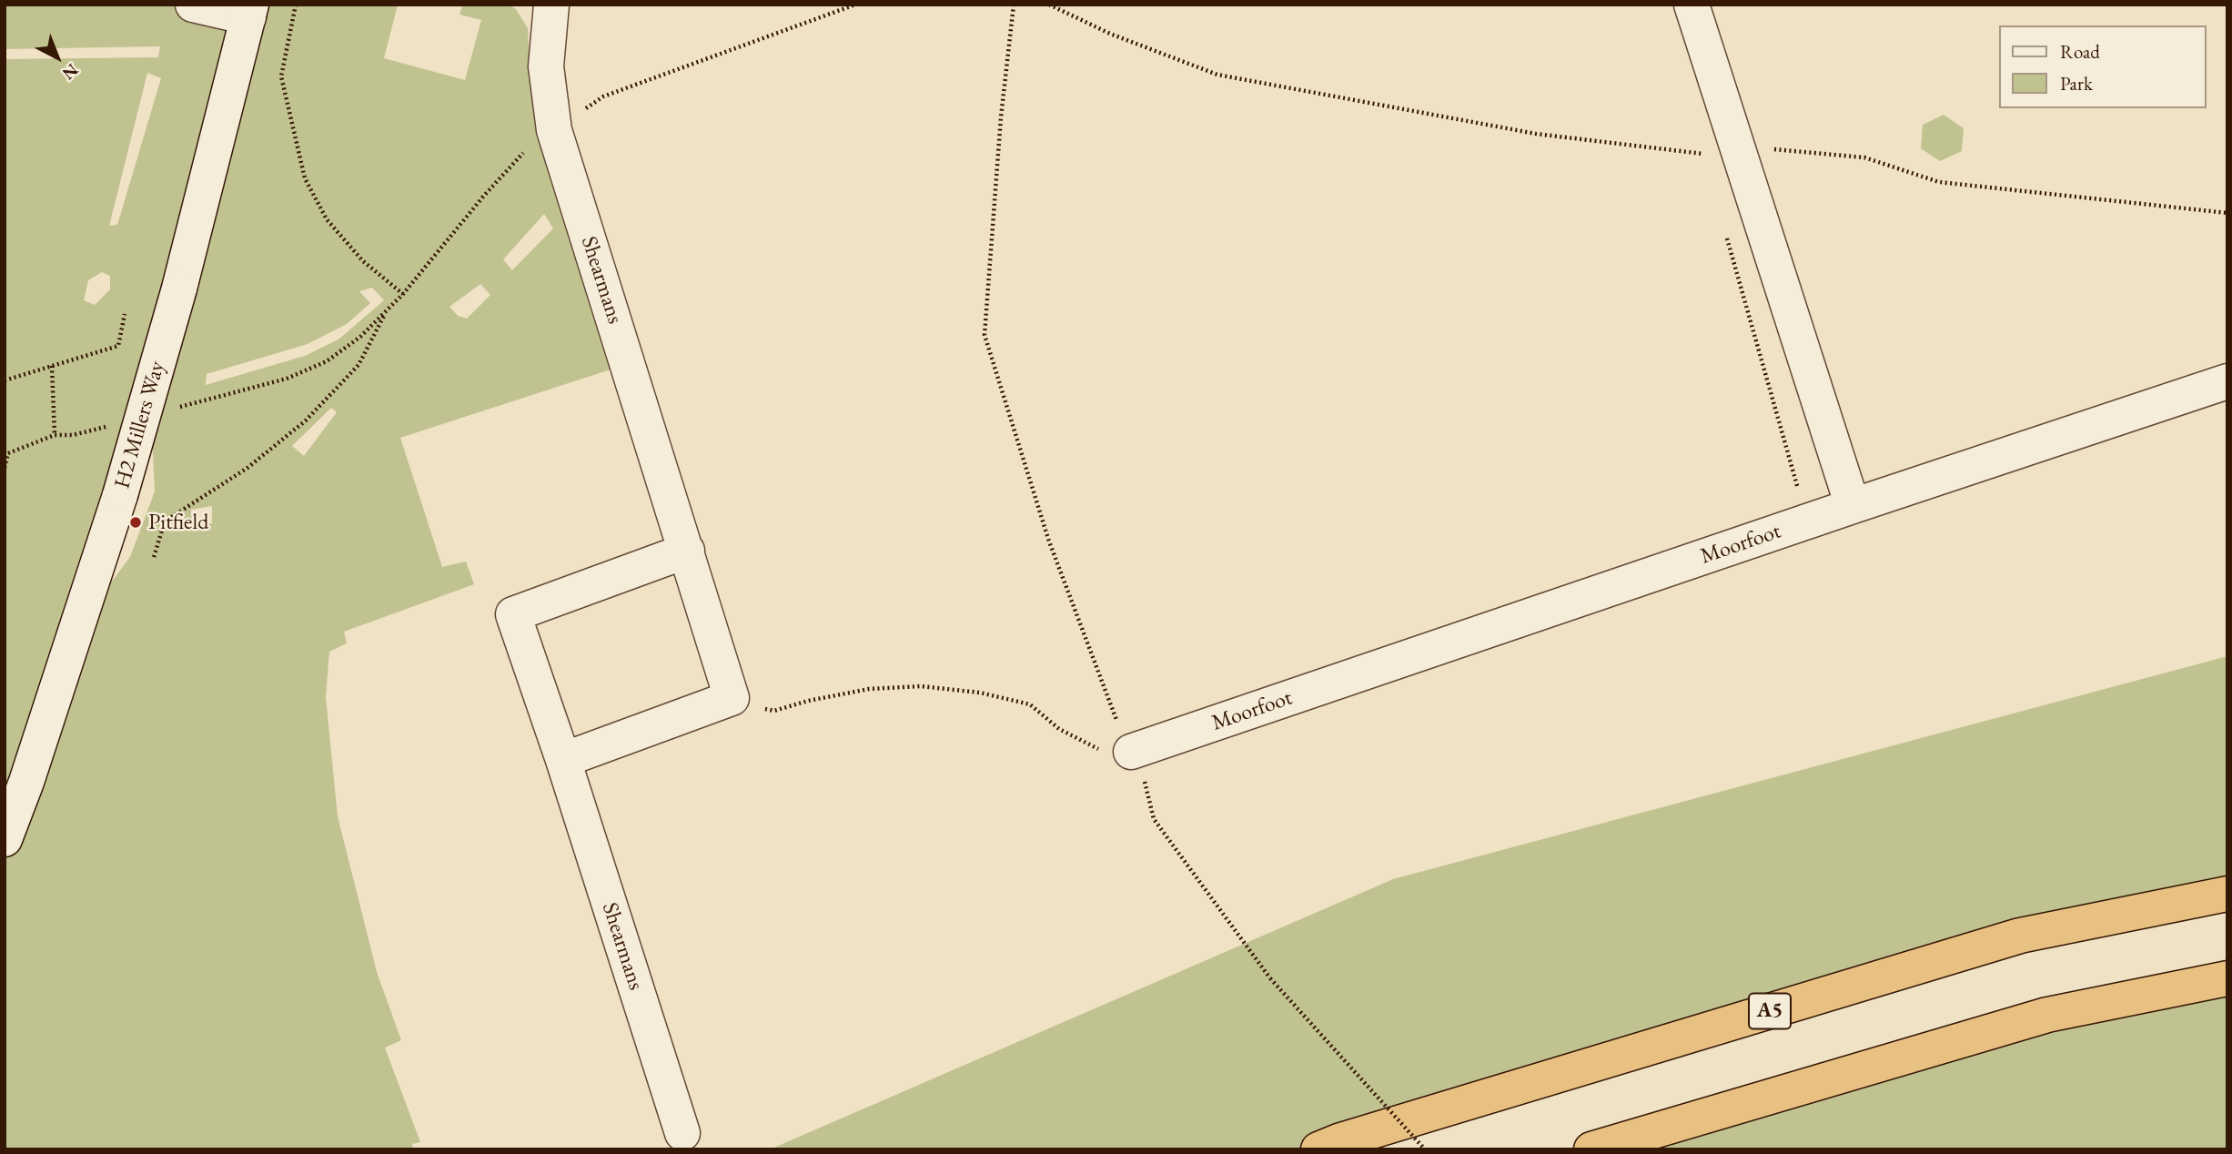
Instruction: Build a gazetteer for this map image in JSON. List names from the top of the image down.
{
  "streets": {
    "highway": ["A5"],
    "street": ["Shearmans", "H2 Millers Way", "Moorfoot"]
  },
  "places": ["Pitfield"],
  "legend": ["Road", "Park"],
  "north": "bottom right"
}
